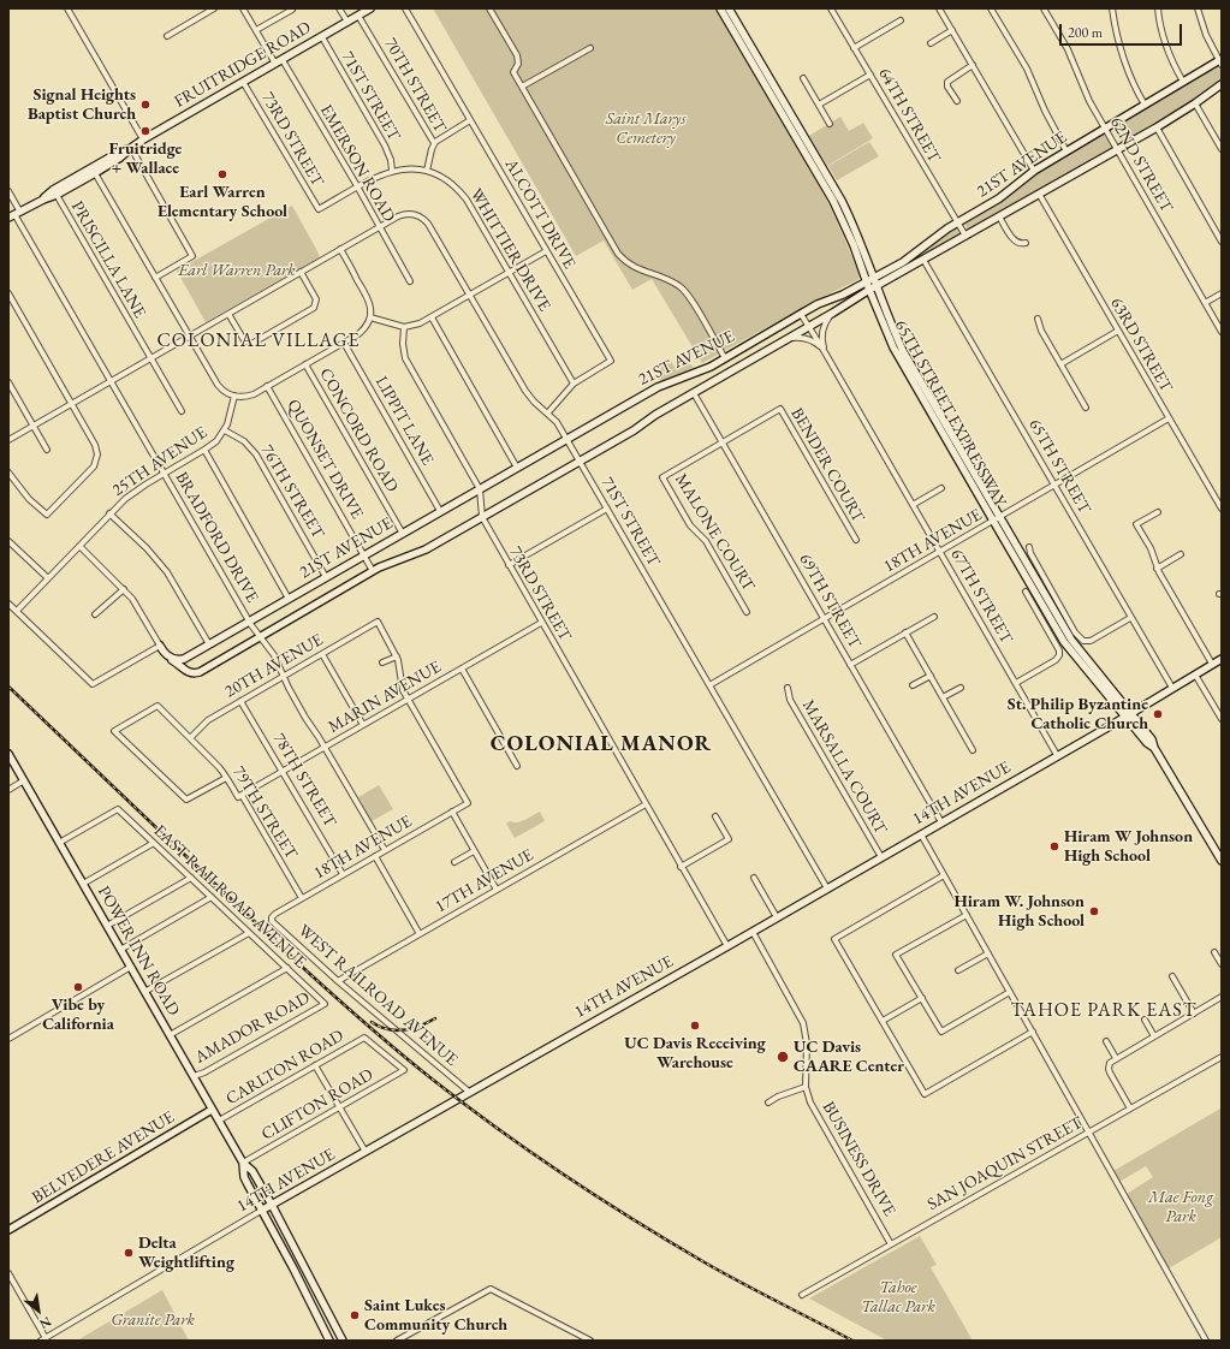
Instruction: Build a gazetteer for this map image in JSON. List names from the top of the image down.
{
  "streets": {
    "main road": [
      "FRUITRIDGE ROAD",
      "21ST AVENUE",
      "65TH STREET EXPRESSWAY",
      "14TH AVENUE",
      "POWER INN ROAD",
      "BELVEDERE AVENUE"
    ],
    "street": [
      "70TH STREET",
      "71ST STREET",
      "64TH STREET",
      "73RD STREET",
      "EMERSON ROAD",
      "62ND STREET",
      "ALCOTT DRIVE",
      "WHITTIER DRIVE",
      "PRISCILLA LANE",
      "63RD STREET",
      "LIPPIT LANE",
      "CONCORD ROAD",
      "QUONSET DRIVE",
      "25TH AVENUE",
      "BENDER COURT",
      "65TH STREET",
      "76TH STREET",
      "MALONE COURT",
      "BRADFORD DRIVE",
      "18TH AVENUE",
      "67TH STREET",
      "69TH STREET",
      "20TH AVENUE",
      "MARIN AVENUE",
      "MARSALLA COURT",
      "78TH STREET",
      "79TH STREET",
      "17TH AVENUE",
      "EAST RAILROAD AVENUE",
      "WEST RAILROAD AVENUE",
      "AMADOR ROAD",
      "CARLTON ROAD",
      "CLIFTON ROAD",
      "BUSINESS DRIVE",
      "SAN JOAQUIN STREET"
    ]
  },
  "crossings": [
    ["FRUITRIDGE ROAD", "70TH STREET"],
    ["FRUITRIDGE ROAD", "71ST STREET"],
    ["FRUITRIDGE ROAD", "73RD STREET"],
    ["FRUITRIDGE ROAD", "EMERSON ROAD"],
    ["FRUITRIDGE ROAD", "PRISCILLA LANE"],
    ["FRUITRIDGE ROAD", "BRADFORD DRIVE"],
    ["70TH STREET", "WHITTIER DRIVE"],
    ["71ST STREET", "EMERSON ROAD"],
    ["71ST STREET", "21ST AVENUE"],
    ["71ST STREET", "ALCOTT DRIVE"],
    ["71ST STREET", "WHITTIER DRIVE"],
    ["71ST STREET", "PRISCILLA LANE"],
    ["71ST STREET", "BRADFORD DRIVE"],
    ["71ST STREET", "18TH AVENUE"],
    ["71ST STREET", "14TH AVENUE"],
    ["64TH STREET", "21ST AVENUE"],
    ["73RD STREET", "21ST AVENUE"],
    ["73RD STREET", "WHITTIER DRIVE"],
    ["73RD STREET", "MARIN AVENUE"],
    ["73RD STREET", "14TH AVENUE"],
    ["73RD STREET", "17TH AVENUE"],
    ["EMERSON ROAD", "WHITTIER DRIVE"],
    ["21ST AVENUE", "62ND STREET"],
    ["21ST AVENUE", "63RD STREET"],
    ["21ST AVENUE", "65TH STREET EXPRESSWAY"],
    ["21ST AVENUE", "LIPPIT LANE"],
    ["21ST AVENUE", "CONCORD ROAD"],
    ["21ST AVENUE", "QUONSET DRIVE"],
    ["21ST AVENUE", "65TH STREET"],
    ["21ST AVENUE", "76TH STREET"],
    ["21ST AVENUE", "BRADFORD DRIVE"],
    ["21ST AVENUE", "67TH STREET"],
    ["21ST AVENUE", "69TH STREET"],
    ["ALCOTT DRIVE", "WHITTIER DRIVE"],
    ["63RD STREET", "18TH AVENUE"],
    ["65TH STREET EXPRESSWAY", "18TH AVENUE"],
    ["65TH STREET EXPRESSWAY", "14TH AVENUE"],
    ["25TH AVENUE", "76TH STREET"],
    ["25TH AVENUE", "BRADFORD DRIVE"],
    ["BENDER COURT", "MALONE COURT"],
    ["BENDER COURT", "69TH STREET"],
    ["65TH STREET", "18TH AVENUE"],
    ["65TH STREET", "14TH AVENUE"],
    ["MALONE COURT", "69TH STREET"],
    ["BRADFORD DRIVE", "18TH AVENUE"],
    ["BRADFORD DRIVE", "20TH AVENUE"],
    ["BRADFORD DRIVE", "MARIN AVENUE"],
    ["18TH AVENUE", "67TH STREET"],
    ["18TH AVENUE", "69TH STREET"],
    ["18TH AVENUE", "MARIN AVENUE"],
    ["18TH AVENUE", "78TH STREET"],
    ["18TH AVENUE", "79TH STREET"],
    ["18TH AVENUE", "WEST RAILROAD AVENUE"],
    ["67TH STREET", "14TH AVENUE"],
    ["69TH STREET", "14TH AVENUE"],
    ["20TH AVENUE", "78TH STREET"],
    ["20TH AVENUE", "79TH STREET"],
    ["MARIN AVENUE", "78TH STREET"],
    ["MARIN AVENUE", "79TH STREET"],
    ["MARSALLA COURT", "14TH AVENUE"],
    ["14TH AVENUE", "POWER INN ROAD"],
    ["14TH AVENUE", "WEST RAILROAD AVENUE"],
    ["14TH AVENUE", "BUSINESS DRIVE"],
    ["17TH AVENUE", "WEST RAILROAD AVENUE"],
    ["EAST RAILROAD AVENUE", "POWER INN ROAD"],
    ["EAST RAILROAD AVENUE", "AMADOR ROAD"],
    ["POWER INN ROAD", "AMADOR ROAD"],
    ["POWER INN ROAD", "CARLTON ROAD"],
    ["POWER INN ROAD", "CLIFTON ROAD"],
    ["POWER INN ROAD", "BELVEDERE AVENUE"],
    ["CARLTON ROAD", "CLIFTON ROAD"],
    ["BUSINESS DRIVE", "SAN JOAQUIN STREET"]
  ],
  "districts": ["COLONIAL VILLAGE", "COLONIAL MANOR", "TAHOE PARK EAST"],
  "parks": [
    "Saint Marys Cemetery",
    "Earl Warren Park",
    "Mae Fong Park",
    "Tahoe Tallac Park",
    "Granite Park"
  ],
  "places": [
    "Signal Heights Baptist Church",
    "Fruitridge + Wallace",
    "Earl Warren Elementary School",
    "St. Philip Byzantine Catholic Church",
    "Hiram W Johnson High School",
    "Hiram W. Johnson High School",
    "Vibe by California",
    "UC Davis Receiving Warehouse",
    "UC Davis CAARE Center",
    "Delta Weightlifting",
    "Saint Lukes Community Church"
  ],
  "scale_bar": "200 m",
  "north": "bottom right"
}
